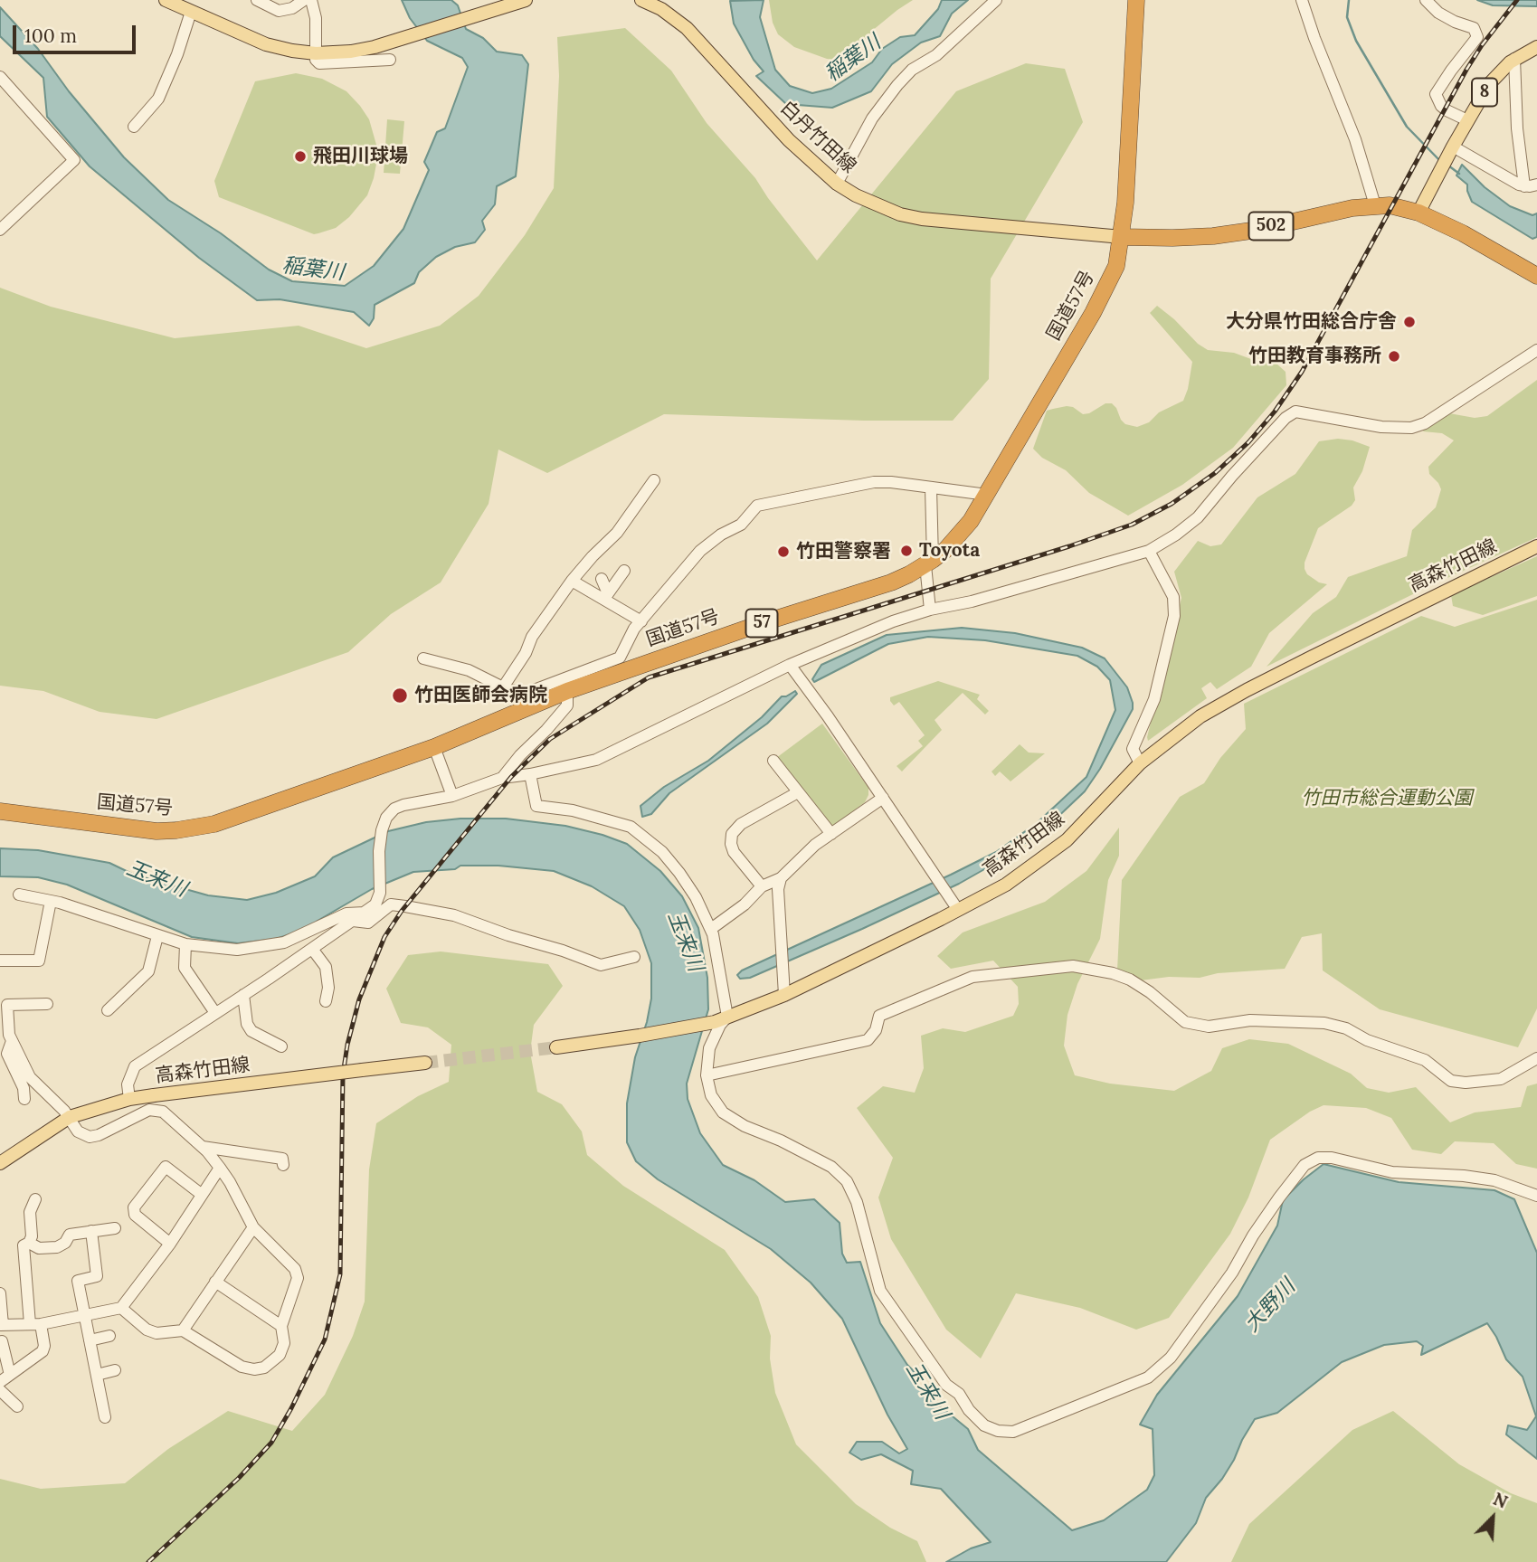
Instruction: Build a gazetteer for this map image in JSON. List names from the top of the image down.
{
  "streets": {
    "highway": ["502", "国道57号", "57"],
    "main road": ["8", "白丹竹田線", "高森竹田線"]
  },
  "crossings": [
    ["8", "502"],
    ["白丹竹田線", "502"],
    ["白丹竹田線", "国道57号"],
    ["502", "国道57号"]
  ],
  "water": ["稲葉川", "玉来川", "大野川"],
  "parks": ["竹田市総合運動公園"],
  "places": [
    "飛田川球場",
    "大分県竹田総合庁舎",
    "竹田教育事務所",
    "Toyota",
    "竹田警察署",
    "竹田医師会病院"
  ],
  "scale_bar": "100 m",
  "north": "top right"
}
